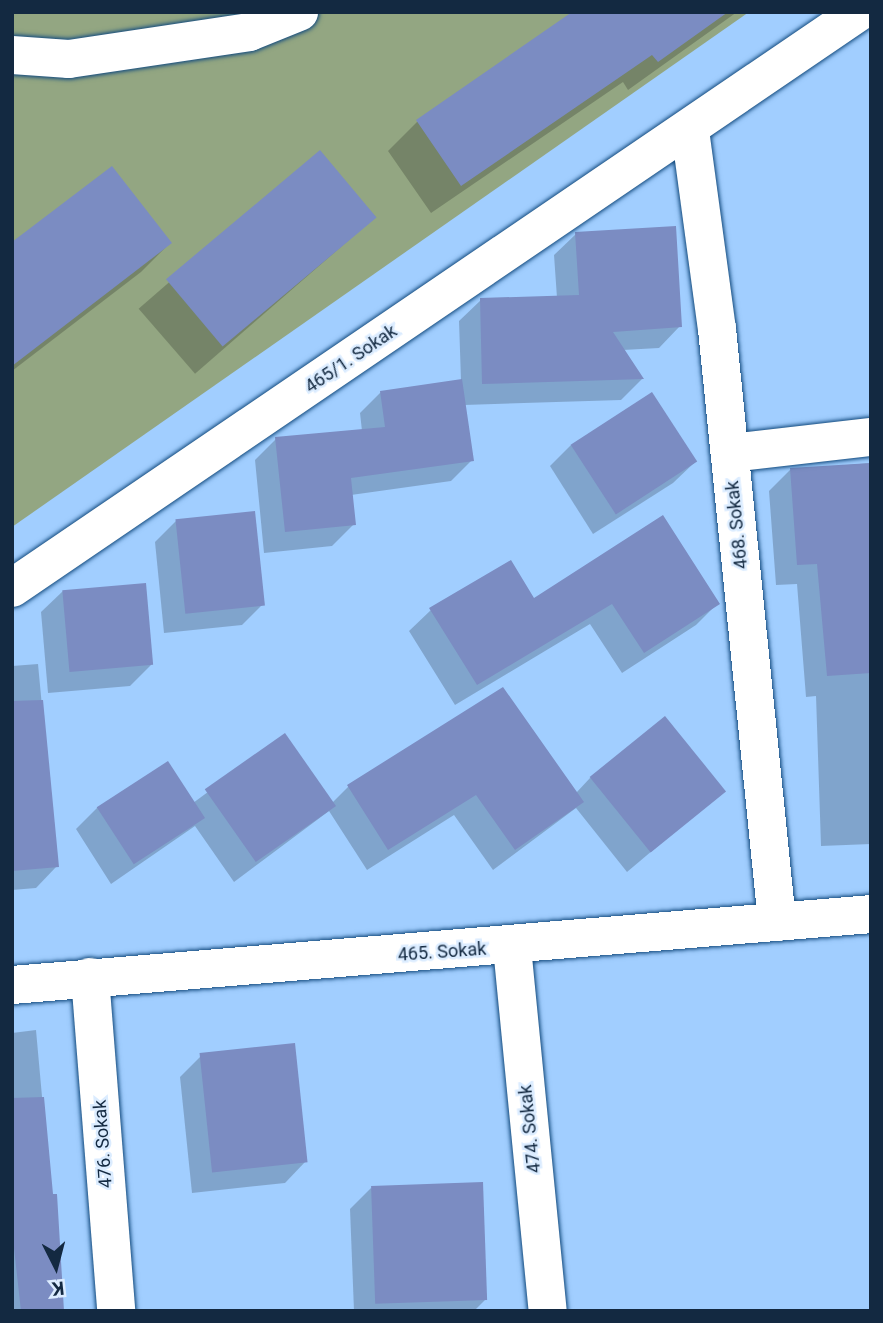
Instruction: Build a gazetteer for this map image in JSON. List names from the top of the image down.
{
  "streets": {
    "street": [
      "465/1. Sokak",
      "468. Sokak",
      "465. Sokak",
      "474. Sokak",
      "476. Sokak"
    ]
  },
  "crossings": [
    ["465/1. Sokak", "468. Sokak"],
    ["468. Sokak", "465. Sokak"],
    ["465. Sokak", "474. Sokak"],
    ["465. Sokak", "476. Sokak"]
  ],
  "north": "bottom"
}
